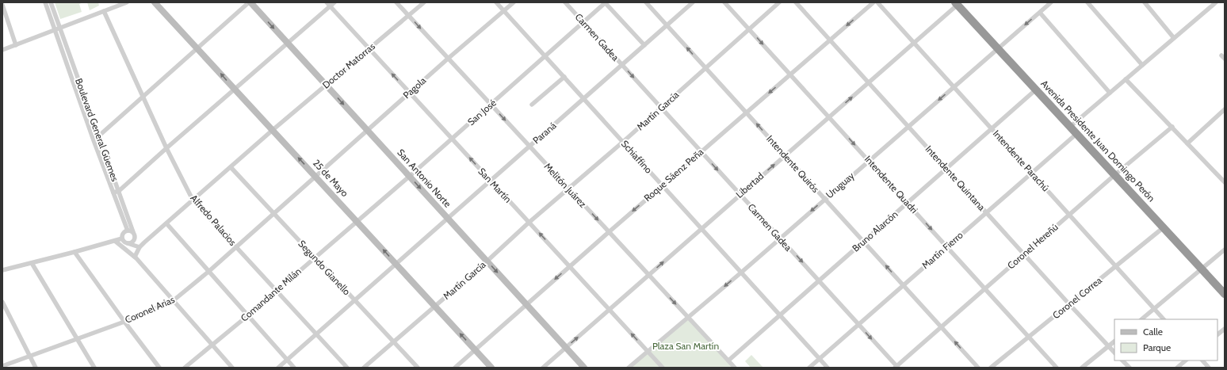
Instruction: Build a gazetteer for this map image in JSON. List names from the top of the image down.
{
  "streets": {
    "highway": ["Avenida Presidente Juan Domingo Perón"],
    "street": [
      "Carmen Gadea",
      "Doctor Matorras",
      "Pagola",
      "Martín García",
      "San José",
      "Boulevard General Güemes",
      "Paraná",
      "Schiaffino",
      "Intendente Parachú",
      "Intendente Quirós",
      "Roque Sáenz Peña",
      "25 de Mayo",
      "San Antonio Norte",
      "Intendente Quintana",
      "Intendente Quadri",
      "San Martín",
      "Melitón Juárez",
      "Libertad",
      "Uruguay",
      "Alfredo Palacios",
      "Bruno Alarcón",
      "Coronel Hereñú",
      "Martín Fierro",
      "Segundo Gianello",
      "Comandante Milán",
      "Coronel Correa",
      "Coronel Arias"
    ]
  },
  "crossings": [
    ["Carmen Gadea", "Martín García"],
    ["Carmen Gadea", "San José"],
    ["Carmen Gadea", "Paraná"],
    ["Carmen Gadea", "Roque Sáenz Peña"],
    ["Carmen Gadea", "Libertad"],
    ["Carmen Gadea", "Uruguay"],
    ["Carmen Gadea", "Bruno Alarcón"],
    ["Carmen Gadea", "Coronel Hereñú"],
    ["Carmen Gadea", "Martín Fierro"],
    ["Doctor Matorras", "Boulevard General Güemes"],
    ["Doctor Matorras", "25 de Mayo"],
    ["Doctor Matorras", "San Antonio Norte"],
    ["Doctor Matorras", "San Martín"],
    ["Doctor Matorras", "Melitón Juárez"],
    ["Doctor Matorras", "Alfredo Palacios"],
    ["Doctor Matorras", "Segundo Gianello"],
    ["Pagola", "Schiaffino"],
    ["Pagola", "25 de Mayo"],
    ["Pagola", "San Antonio Norte"],
    ["Pagola", "San Martín"],
    ["Pagola", "Melitón Juárez"],
    ["Pagola", "Coronel Arias"],
    ["Martín García", "Schiaffino"],
    ["Martín García", "Intendente Quirós"],
    ["Martín García", "25 de Mayo"],
    ["Martín García", "San Antonio Norte"],
    ["Martín García", "Intendente Quadri"],
    ["Martín García", "San Martín"],
    ["Martín García", "Melitón Juárez"],
    ["Martín García", "Segundo Gianello"],
    ["San José", "Schiaffino"],
    ["San José", "25 de Mayo"],
    ["San José", "San Antonio Norte"],
    ["San José", "San Martín"],
    ["San José", "Melitón Juárez"],
    ["San José", "Comandante Milán"],
    ["Paraná", "Schiaffino"],
    ["Paraná", "Intendente Quirós"],
    ["Paraná", "25 de Mayo"],
    ["Paraná", "San Antonio Norte"],
    ["Paraná", "San Martín"],
    ["Paraná", "Melitón Juárez"],
    ["Paraná", "Alfredo Palacios"],
    ["Paraná", "Segundo Gianello"],
    ["Avenida Presidente Juan Domingo Perón", "Libertad"],
    ["Avenida Presidente Juan Domingo Perón", "Uruguay"],
    ["Avenida Presidente Juan Domingo Perón", "Bruno Alarcón"],
    ["Avenida Presidente Juan Domingo Perón", "Coronel Hereñú"],
    ["Avenida Presidente Juan Domingo Perón", "Martín Fierro"],
    ["Avenida Presidente Juan Domingo Perón", "Coronel Correa"],
    ["Schiaffino", "Roque Sáenz Peña"],
    ["Schiaffino", "Libertad"],
    ["Schiaffino", "Uruguay"],
    ["Schiaffino", "Bruno Alarcón"],
    ["Schiaffino", "Martín Fierro"],
    ["Intendente Parachú", "Libertad"],
    ["Intendente Parachú", "Uruguay"],
    ["Intendente Parachú", "Bruno Alarcón"],
    ["Intendente Parachú", "Coronel Hereñú"],
    ["Intendente Parachú", "Martín Fierro"],
    ["Intendente Parachú", "Coronel Correa"],
    ["Intendente Quirós", "Roque Sáenz Peña"],
    ["Intendente Quirós", "Libertad"],
    ["Intendente Quirós", "Uruguay"],
    ["Intendente Quirós", "Bruno Alarcón"],
    ["Intendente Quirós", "Coronel Hereñú"],
    ["Intendente Quirós", "Martín Fierro"],
    ["Roque Sáenz Peña", "25 de Mayo"],
    ["Roque Sáenz Peña", "San Antonio Norte"],
    ["Roque Sáenz Peña", "Intendente Quintana"],
    ["Roque Sáenz Peña", "Intendente Quadri"],
    ["Roque Sáenz Peña", "San Martín"],
    ["Roque Sáenz Peña", "Melitón Juárez"],
    ["25 de Mayo", "Comandante Milán"],
    ["25 de Mayo", "Coronel Arias"],
    ["San Antonio Norte", "Libertad"],
    ["Intendente Quintana", "Libertad"],
    ["Intendente Quintana", "Uruguay"],
    ["Intendente Quintana", "Bruno Alarcón"],
    ["Intendente Quintana", "Coronel Hereñú"],
    ["Intendente Quintana", "Martín Fierro"],
    ["Intendente Quintana", "Coronel Correa"],
    ["Intendente Quadri", "Libertad"],
    ["Intendente Quadri", "Uruguay"],
    ["Intendente Quadri", "Bruno Alarcón"],
    ["Intendente Quadri", "Coronel Hereñú"],
    ["Intendente Quadri", "Martín Fierro"],
    ["Intendente Quadri", "Coronel Correa"],
    ["San Martín", "Libertad"],
    ["San Martín", "Uruguay"],
    ["Melitón Juárez", "Libertad"],
    ["Melitón Juárez", "Uruguay"],
    ["Melitón Juárez", "Bruno Alarcón"],
    ["Alfredo Palacios", "Comandante Milán"],
    ["Alfredo Palacios", "Coronel Arias"],
    ["Segundo Gianello", "Comandante Milán"],
    ["Segundo Gianello", "Coronel Arias"]
  ],
  "one_way": [
    "Carmen Gadea",
    "Intendente Quirós",
    "Roque Sáenz Peña",
    "25 de Mayo",
    "San Antonio Norte",
    "Intendente Quadri",
    "San Martín",
    "Melitón Juárez",
    "Libertad",
    "Uruguay"
  ],
  "parks": ["Plaza San Martín"],
  "legend": ["Calle", "Parque"]
}
